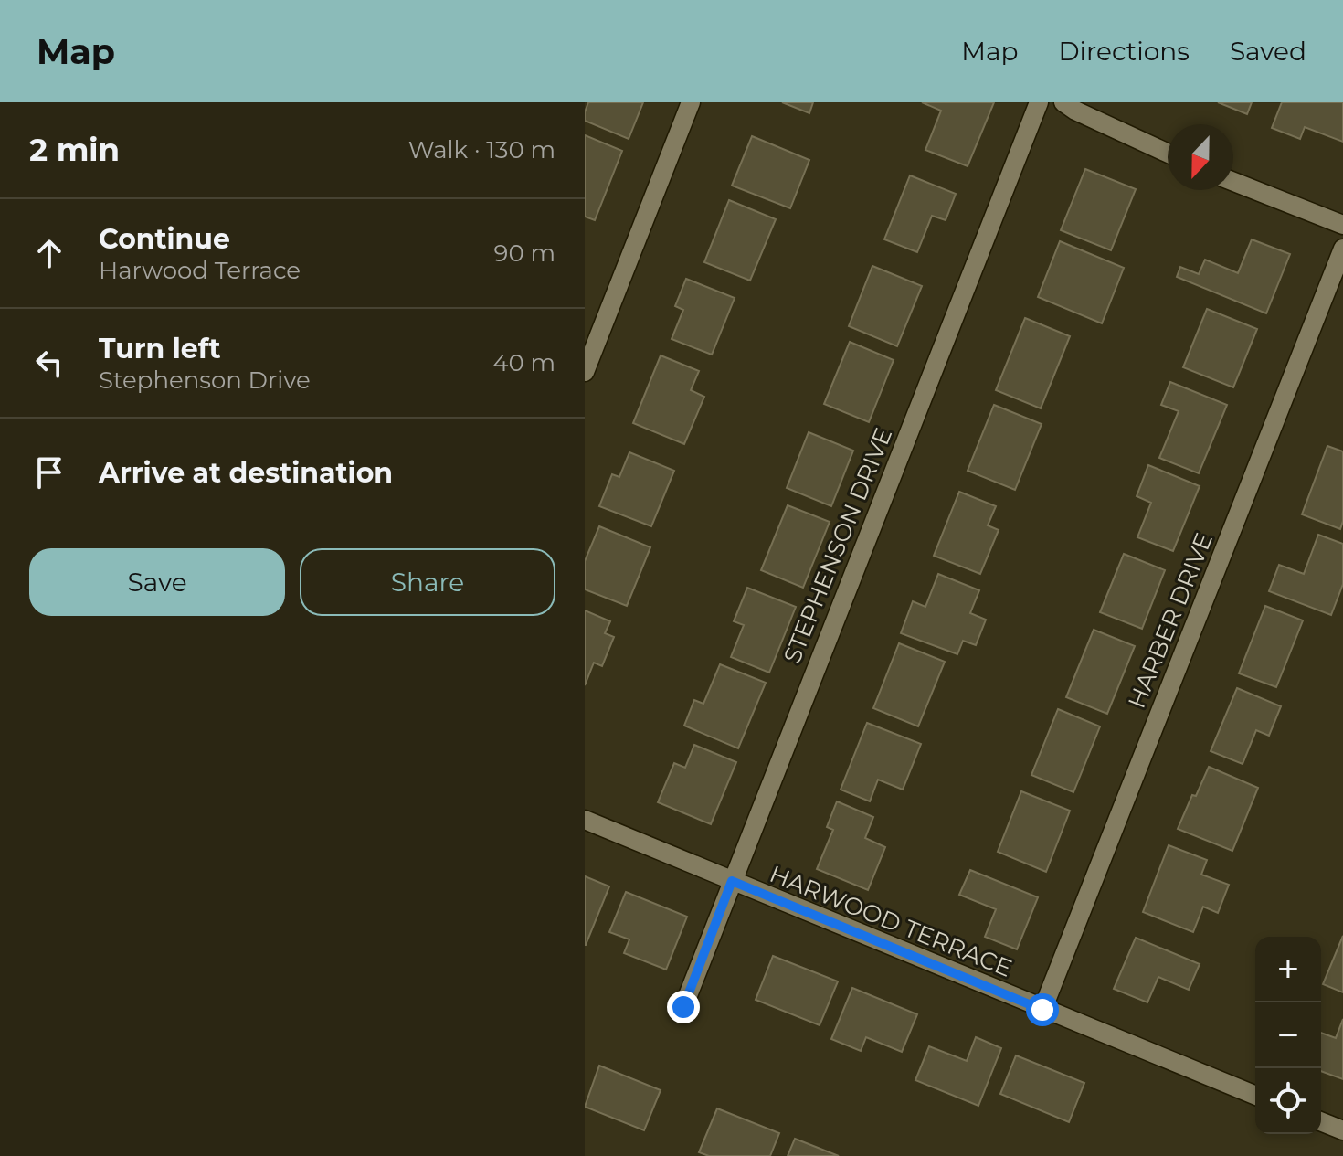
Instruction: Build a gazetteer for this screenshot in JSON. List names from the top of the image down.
{
  "streets": {
    "street": ["STEPHENSON DRIVE", "HARBER DRIVE", "HARWOOD TERRACE"]
  },
  "crossings": [
    ["STEPHENSON DRIVE", "HARWOOD TERRACE"],
    ["HARBER DRIVE", "HARWOOD TERRACE"]
  ],
  "north": "bottom",
  "page": {
    "header": "Map",
    "nav": ["Map", "Directions", "Saved"],
    "heading": ["2 min", "Walk · 130 m"],
    "list": [
      ["Continue", "Harwood Terrace", "90 m"],
      ["Turn left", "Stephenson Drive", "40 m"],
      "Arrive at destination"
    ],
    "buttons": ["Save", "Share"],
    "map_buttons": ["+", "−"]
  }
}
